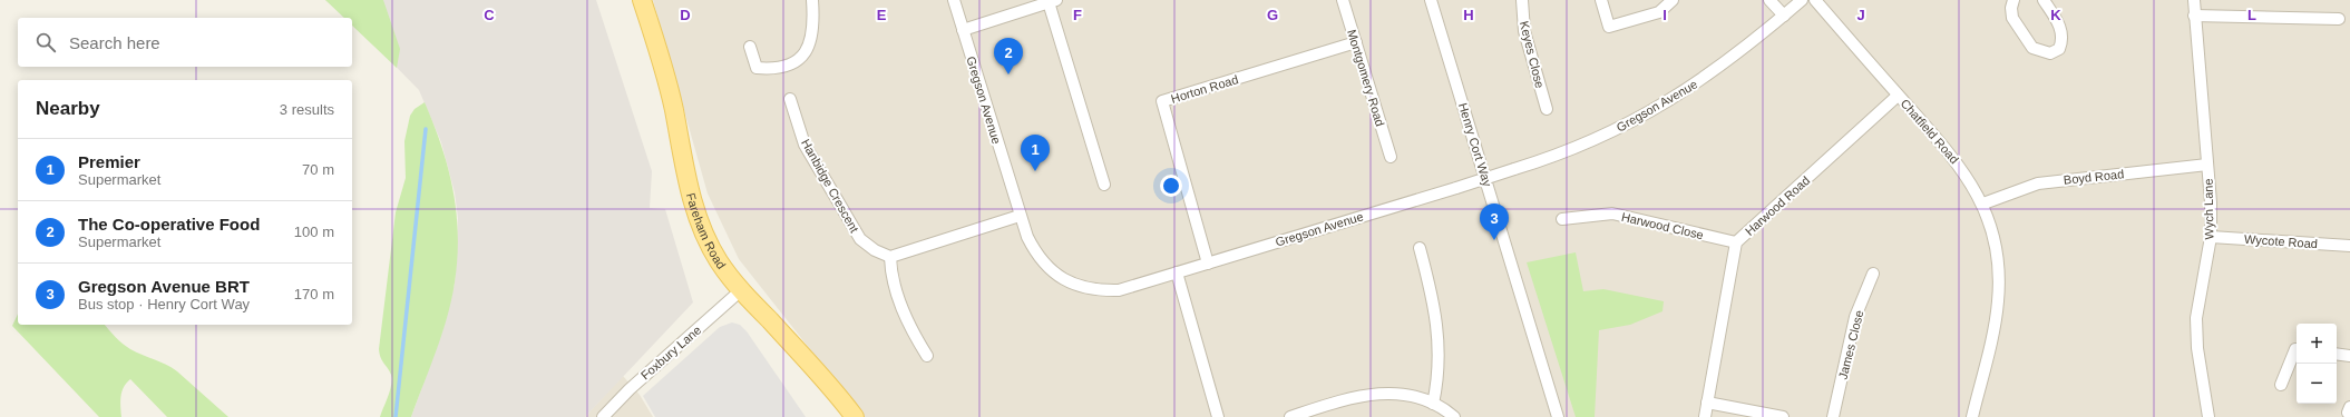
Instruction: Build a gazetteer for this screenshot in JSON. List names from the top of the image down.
{
  "streets": {
    "main road": ["Fareham Road"],
    "street": [
      "Keyes Close",
      "Montgomery Road",
      "Horton Road",
      "Gregson Avenue",
      "Chatfield Road",
      "Henry Cort Way",
      "Boyd Road",
      "Hanbidge Crescent",
      "Harwood Road",
      "Wych Lane",
      "Harwood Close",
      "Wycote Road",
      "James Close",
      "Foxbury Lane"
    ]
  },
  "crossings": [
    ["Montgomery Road", "Horton Road"],
    ["Horton Road", "Gregson Avenue"],
    ["Chatfield Road", "Boyd Road"],
    ["Chatfield Road", "Harwood Road"],
    ["Boyd Road", "Wych Lane"],
    ["Harwood Road", "Harwood Close"],
    ["Wych Lane", "Wycote Road"],
    ["Fareham Road", "Foxbury Lane"]
  ],
  "page": {
    "search": "Search here",
    "pins": ["2", "1", "3"],
    "heading": ["Nearby", "3 results"],
    "list": [
      {
        "mark": "1",
        "name": "Premier",
        "note": "Supermarket",
        "value": "70 m"
      },
      {
        "mark": "2",
        "name": "The Co-operative Food",
        "note": "Supermarket",
        "value": "100 m"
      },
      {
        "mark": "3",
        "name": "Gregson Avenue BRT",
        "note": "Bus stop · Henry Cort Way",
        "value": "170 m"
      }
    ],
    "map_buttons": ["+", "−"]
  },
  "grid": {
    "columns": [
      "C",
      "D",
      "E",
      "F",
      "G",
      "H",
      "I",
      "J",
      "K",
      "L"
    ]
  }
}
